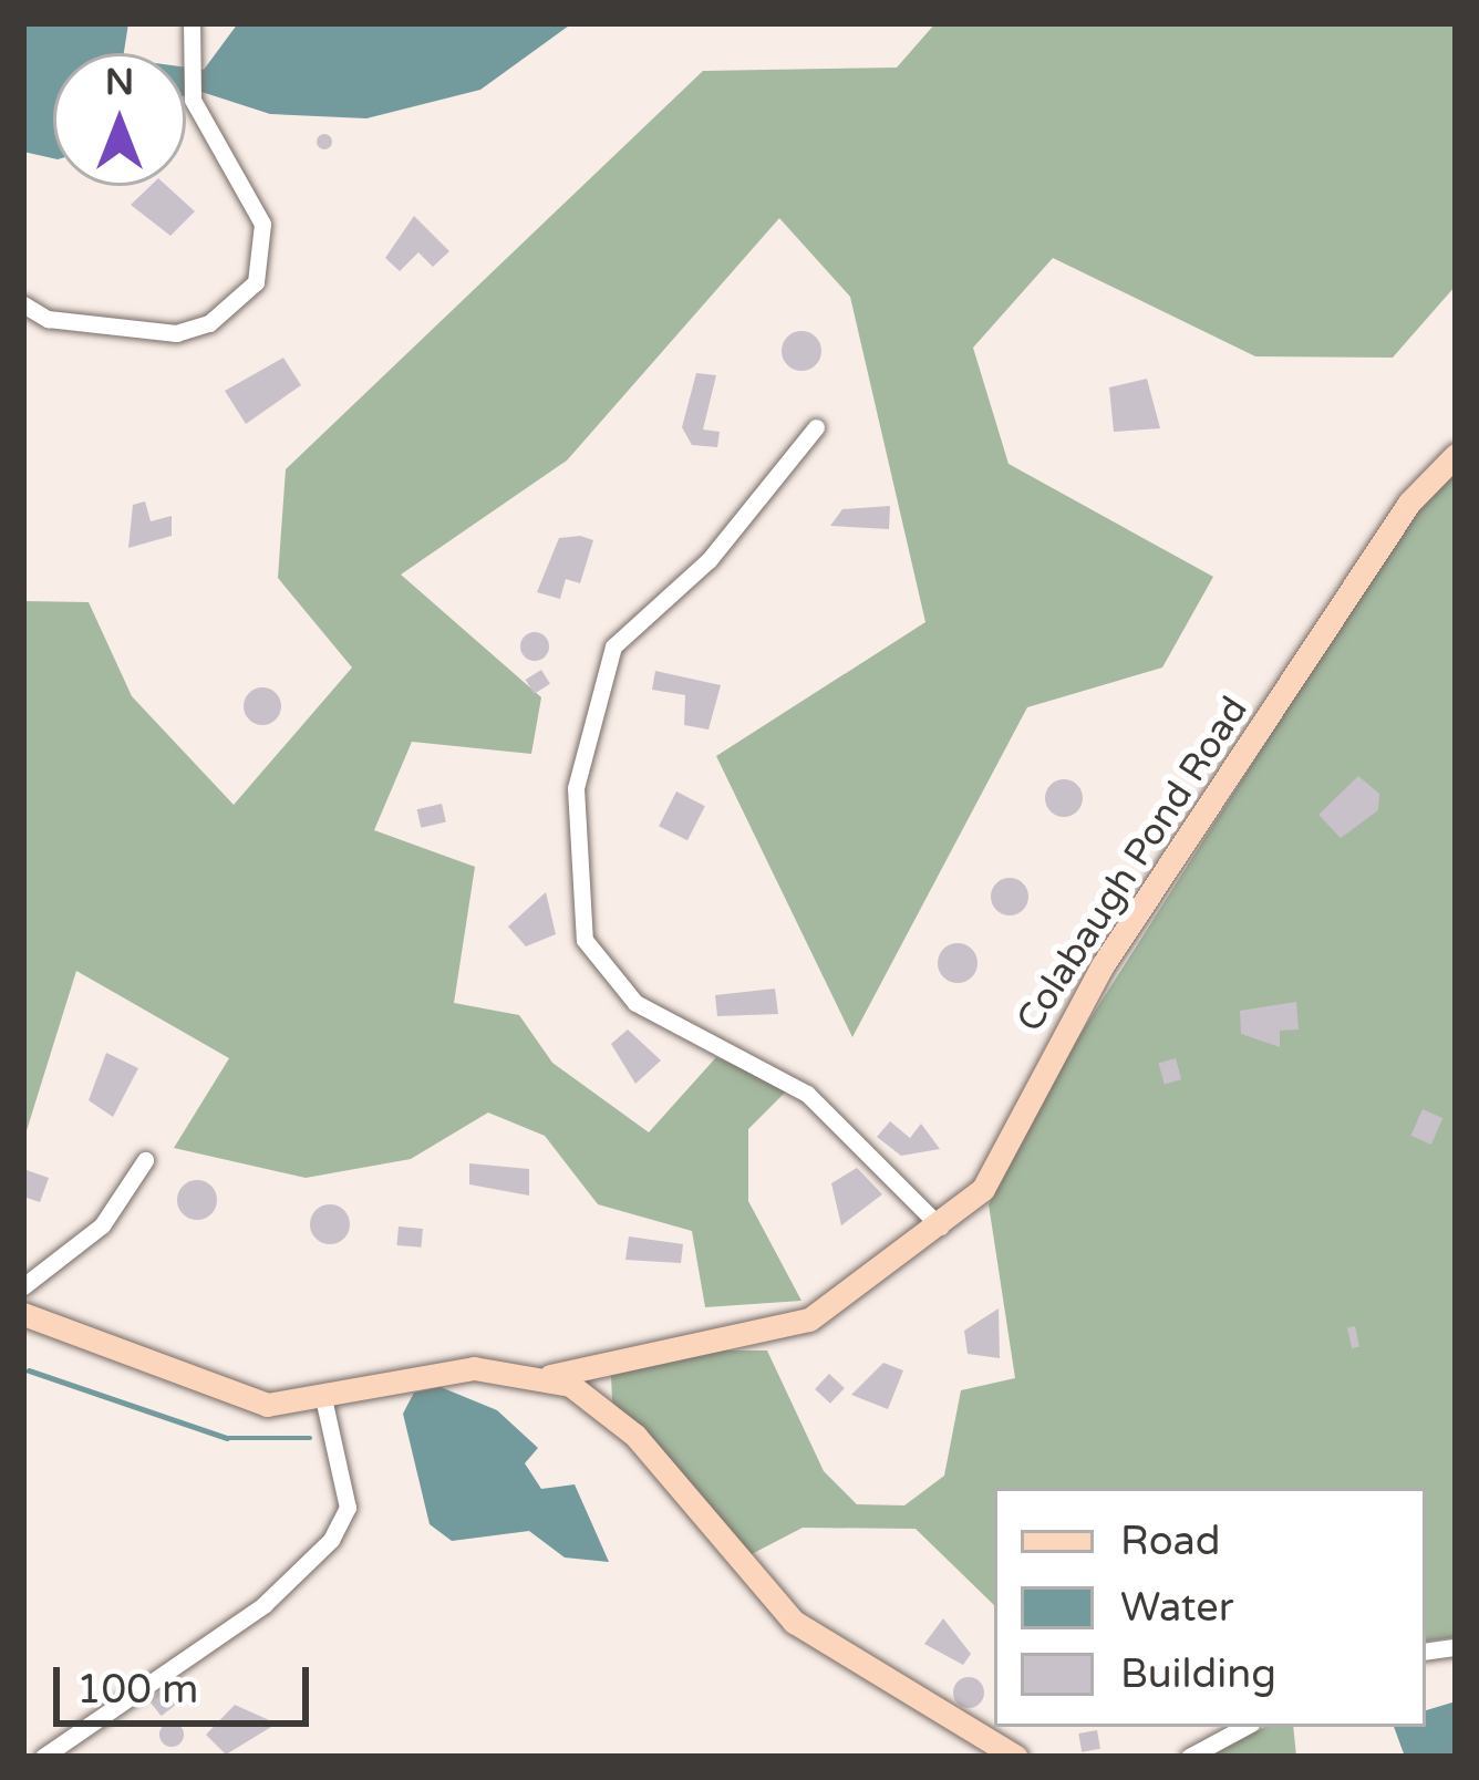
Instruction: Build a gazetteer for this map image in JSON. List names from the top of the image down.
{
  "streets": {
    "street": ["Colabaugh Pond Road"]
  },
  "legend": ["Road", "Water", "Building"],
  "scale_bar": "100 m",
  "north": "top"
}
